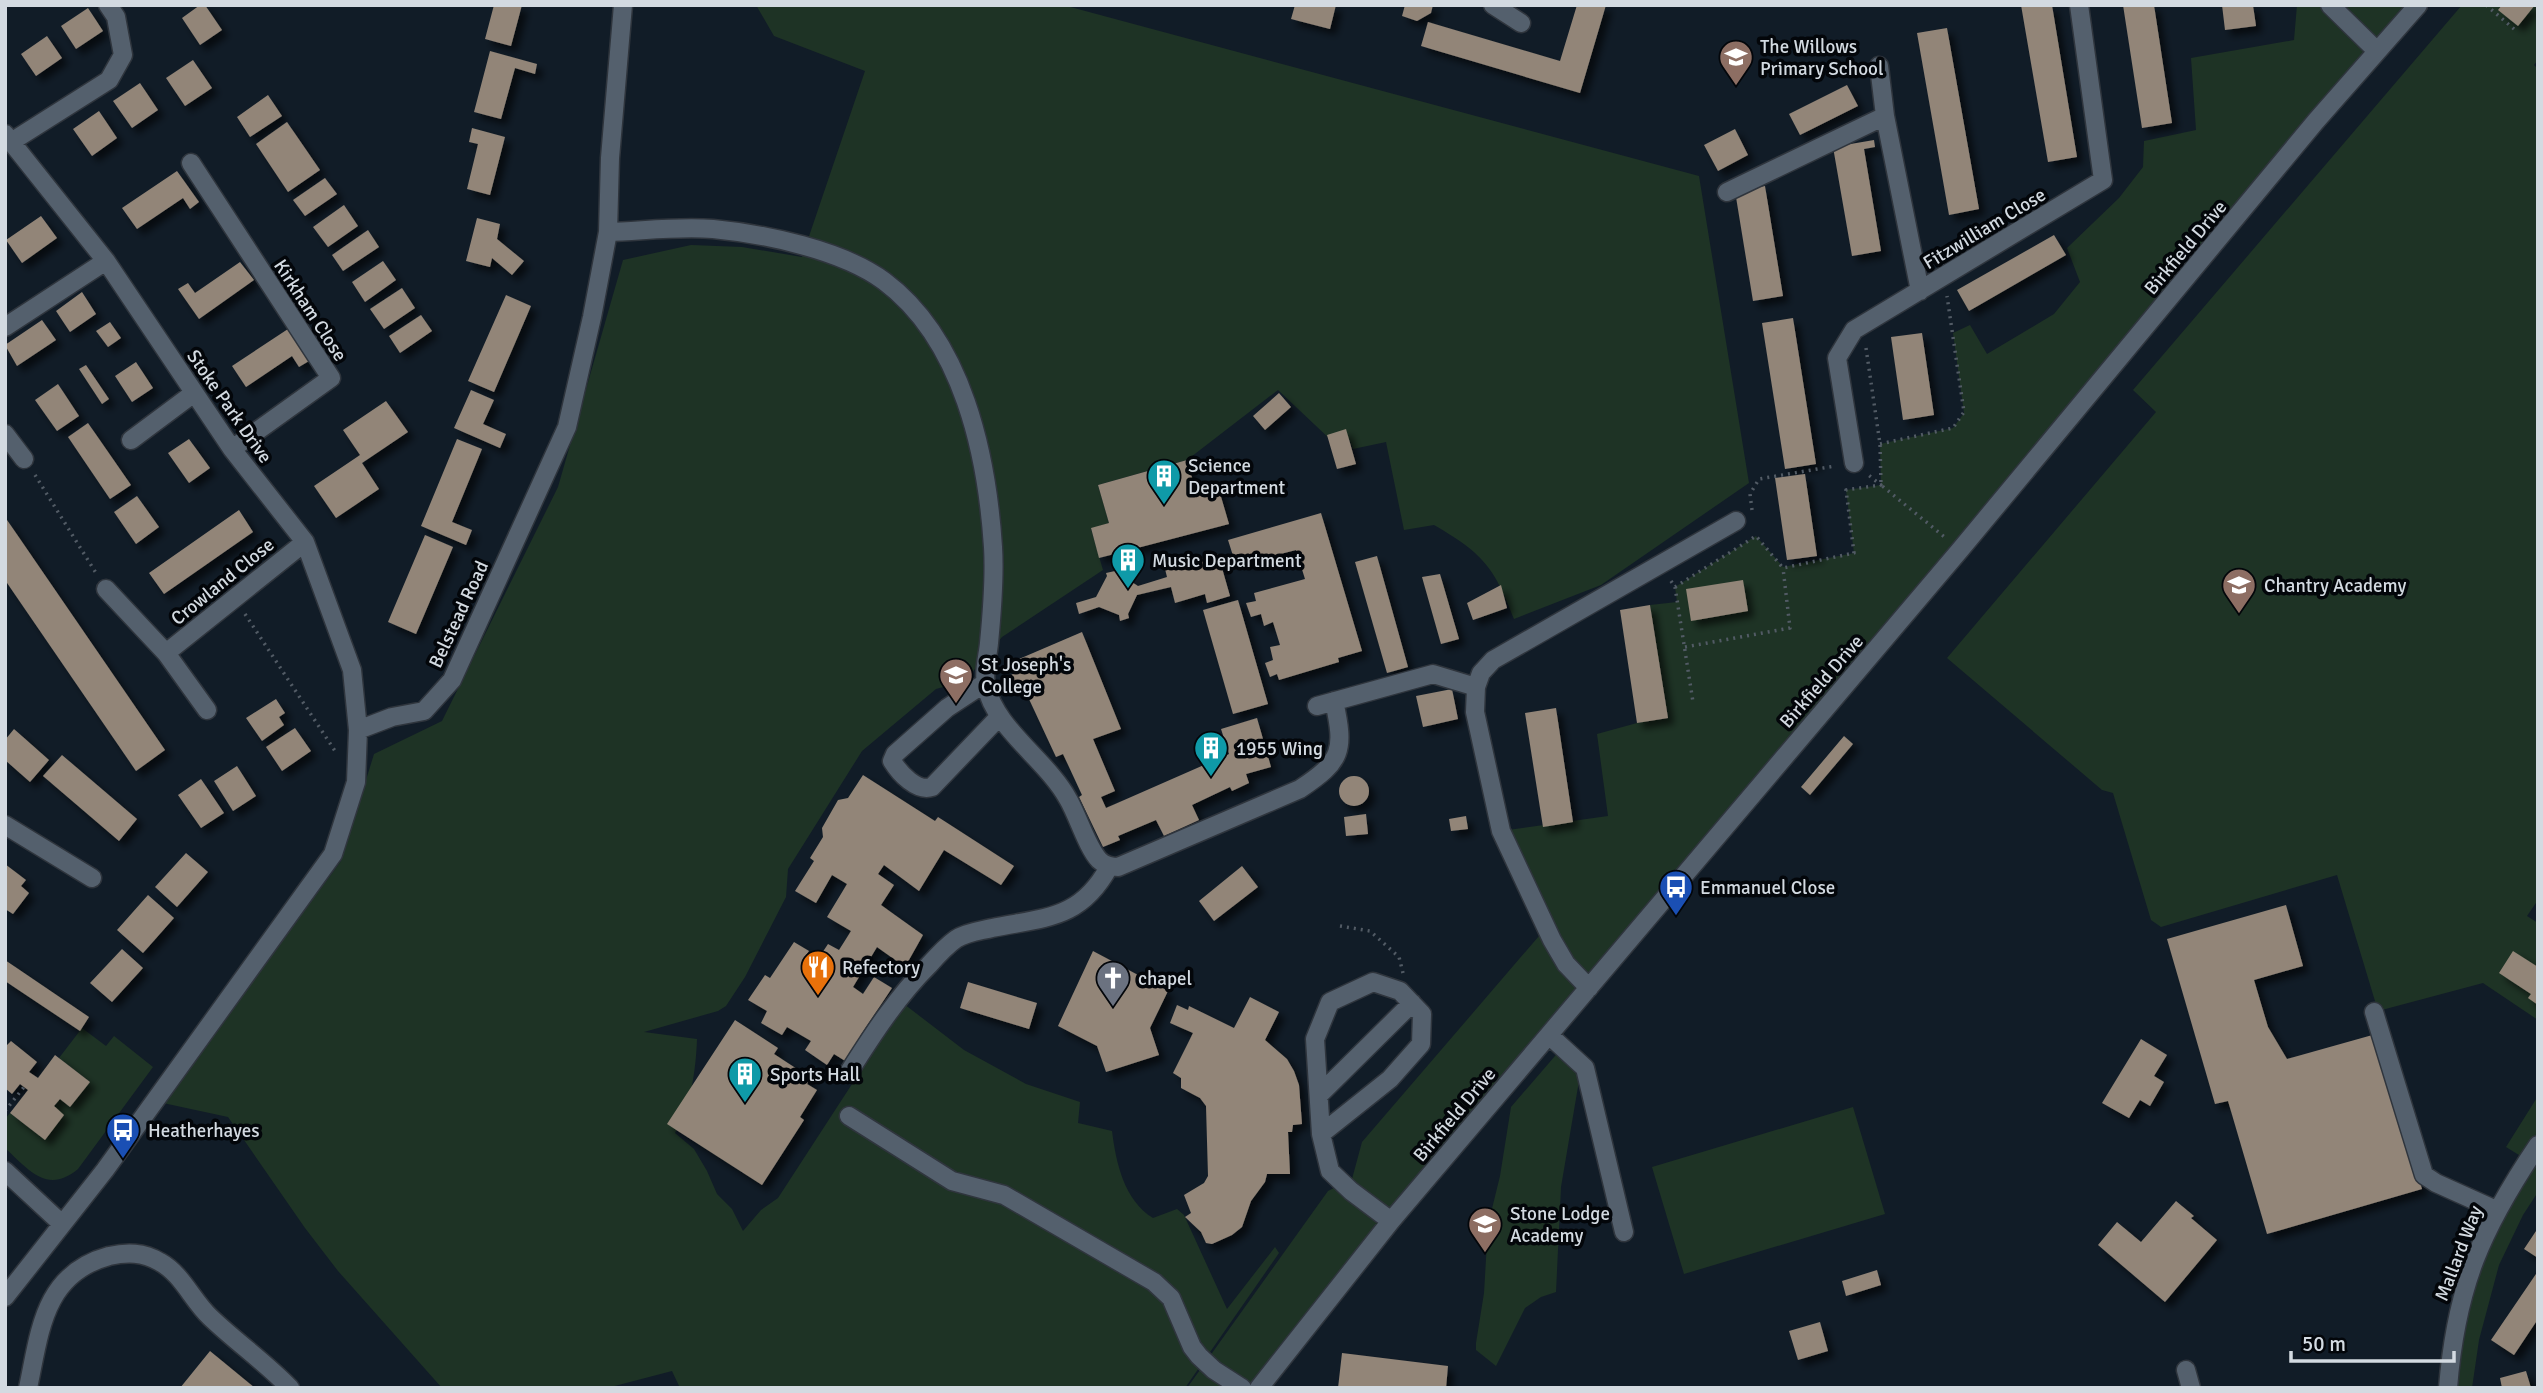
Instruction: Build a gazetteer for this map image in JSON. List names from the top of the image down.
{
  "streets": {
    "street": [
      "Fitzwilliam Close",
      "Birkfield Drive",
      "Kirkham Close",
      "Stoke Park Drive",
      "Crowland Close",
      "Belstead Road",
      "Mallard Way"
    ]
  },
  "crossings": [
    ["Kirkham Close", "Stoke Park Drive"],
    ["Stoke Park Drive", "Crowland Close"],
    ["Stoke Park Drive", "Belstead Road"]
  ],
  "places": {
    "school or university": [
      "The Willows Primary School",
      "Chantry Academy",
      "St Joseph's College",
      "Stone Lodge Academy"
    ],
    "building": [
      "Science Department",
      "Music Department",
      "1955 Wing",
      "Sports Hall"
    ],
    "bus stop": ["Emmanuel Close", "Heatherhayes"],
    "restaurant": ["Refectory"],
    "church": ["chapel"]
  },
  "scale_bar": "50 m"
}
